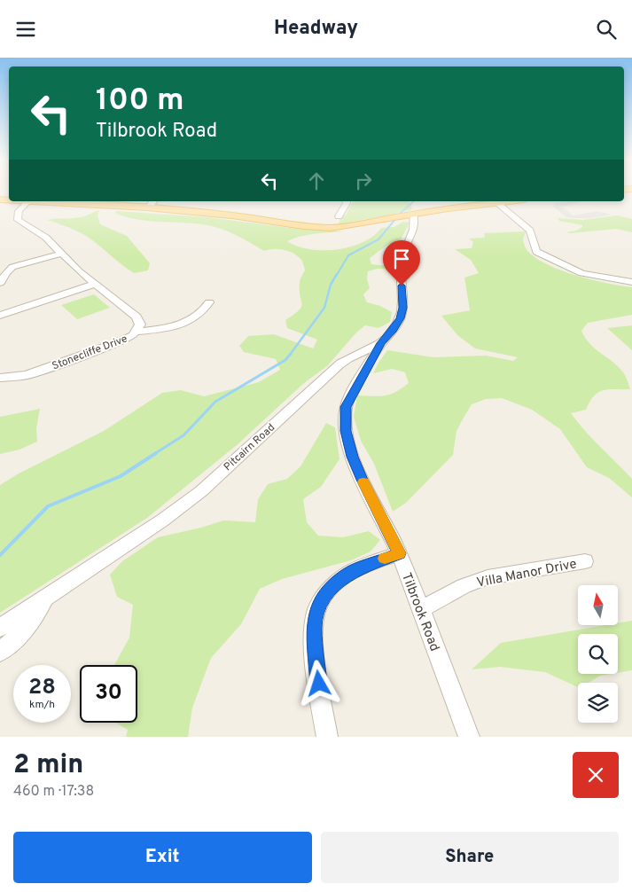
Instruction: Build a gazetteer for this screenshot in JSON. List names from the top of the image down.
{
  "streets": {
    "street": [
      "Stonecliffe Drive",
      "Pitcairn Road",
      "Villa Manor Drive",
      "Tilbrook Road"
    ]
  },
  "crossings": [
    ["Pitcairn Road", "Tilbrook Road"],
    ["Villa Manor Drive", "Tilbrook Road"]
  ],
  "north": "top",
  "page": {
    "header": "Headway",
    "turn": ["100 m", "Tilbrook Road"],
    "speed": "28 km/h",
    "limit": "30",
    "heading": ["2 min", "460 m · 17:38"],
    "buttons": ["Exit", "Share"]
  }
}
